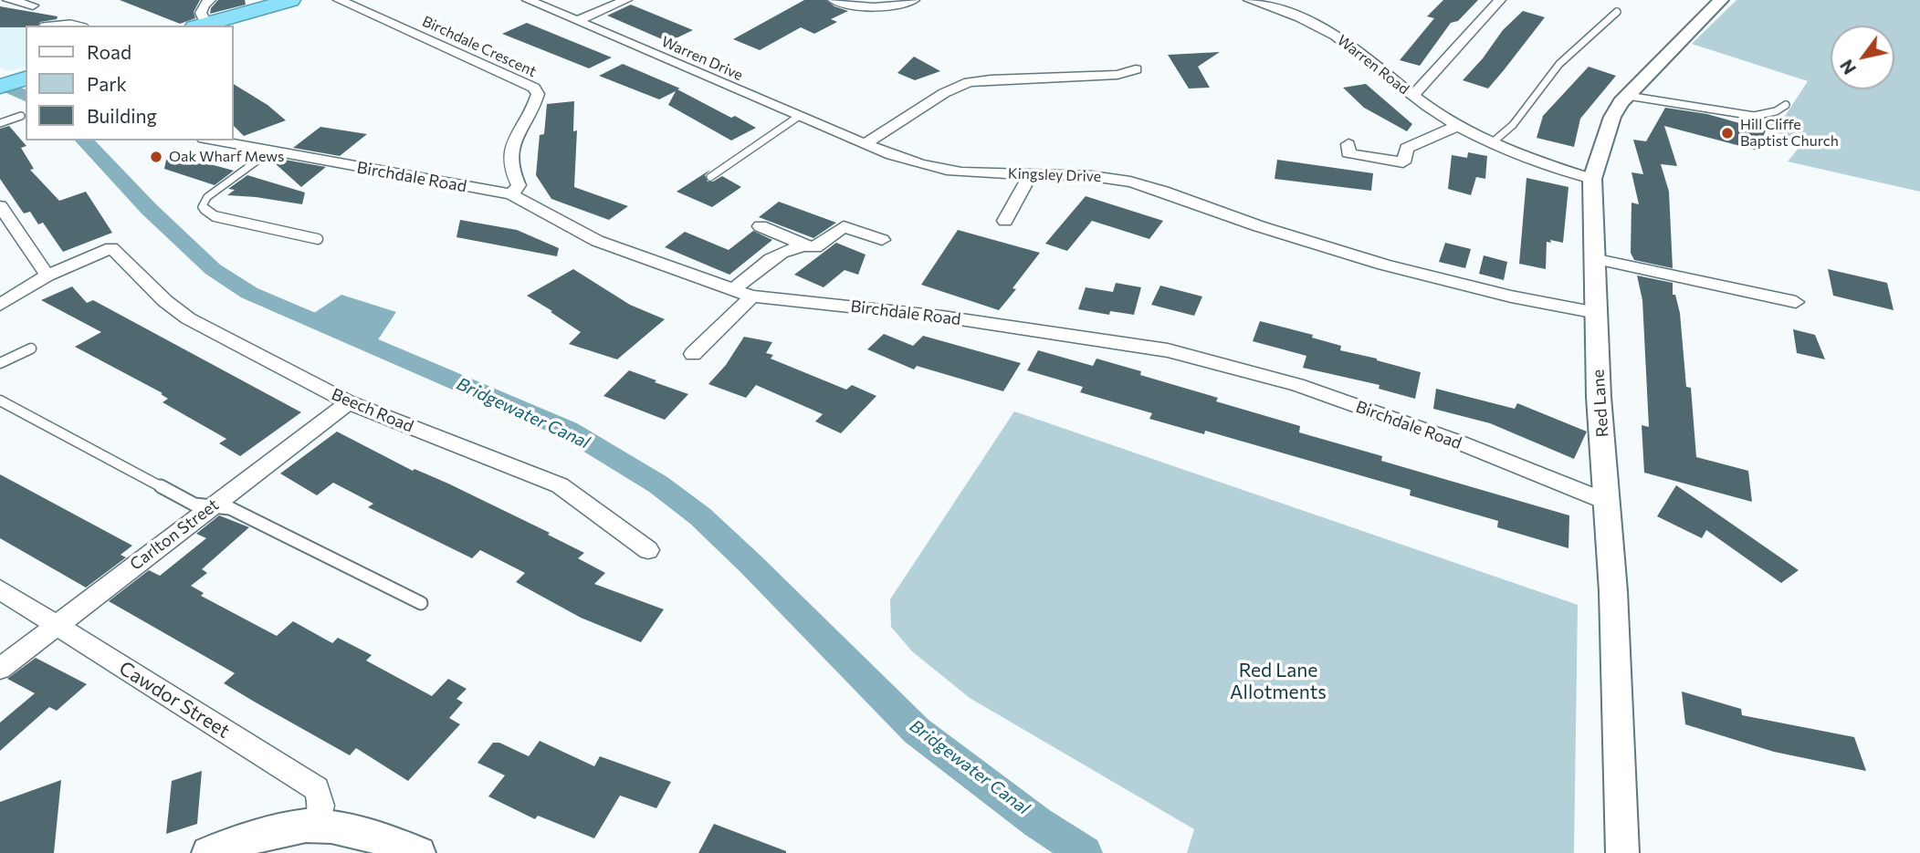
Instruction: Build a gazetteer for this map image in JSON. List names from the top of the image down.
{
  "streets": {
    "street": [
      "Birchdale Crescent",
      "Warren Drive",
      "Warren Road",
      "Kingsley Drive",
      "Birchdale Road",
      "Red Lane",
      "Beech Road",
      "Carlton Street",
      "Cawdor Street"
    ]
  },
  "crossings": [
    ["Birchdale Crescent", "Birchdale Road"],
    ["Warren Drive", "Kingsley Drive"],
    ["Warren Road", "Red Lane"],
    ["Kingsley Drive", "Red Lane"],
    ["Birchdale Road", "Red Lane"],
    ["Beech Road", "Carlton Street"],
    ["Carlton Street", "Cawdor Street"]
  ],
  "water": ["Bridgewater Canal"],
  "parks": ["Red Lane Allotments"],
  "places": ["Hill Cliffe Baptist Church", "Oak Wharf Mews"],
  "legend": ["Road", "Park", "Building"],
  "north": "bottom left"
}
